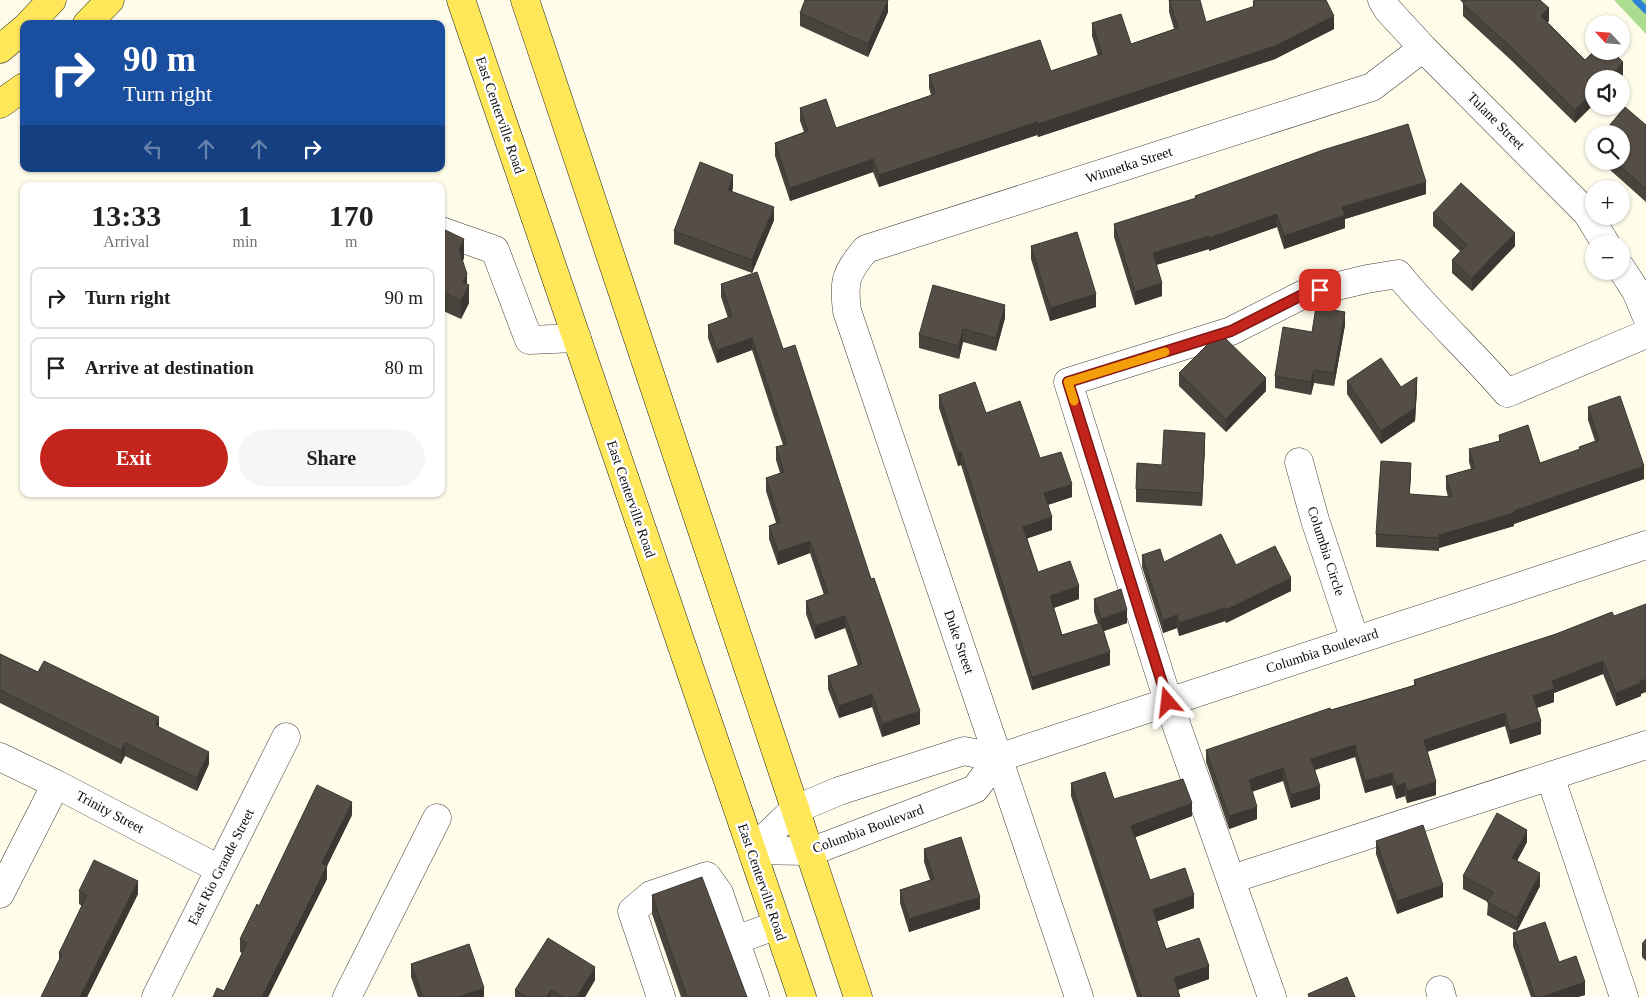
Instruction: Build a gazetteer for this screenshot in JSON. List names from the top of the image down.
{
  "streets": {
    "main road": ["East Centerville Road"],
    "street": [
      "Tulane Street",
      "Winnetka Street",
      "Columbia Circle",
      "Duke Street",
      "Columbia Boulevard",
      "Trinity Street",
      "East Rio Grande Street"
    ]
  },
  "crossings": [
    ["East Centerville Road", "Columbia Boulevard"],
    ["Tulane Street", "Winnetka Street"],
    ["Winnetka Street", "Duke Street"],
    ["Columbia Circle", "Columbia Boulevard"],
    ["Duke Street", "Columbia Boulevard"],
    ["Trinity Street", "East Rio Grande Street"]
  ],
  "north": "top left",
  "page": {
    "map_buttons": ["+", "−"],
    "turn": ["90 m", "Turn right"],
    "eta": [
      "13:33",
      "Arrival",
      "1",
      "min",
      "170",
      "m"
    ],
    "list": [
      {
        "name": "Turn right",
        "value": "90 m"
      },
      {
        "name": "Arrive at destination",
        "value": "80 m"
      }
    ],
    "buttons": ["Exit", "Share"]
  }
}
